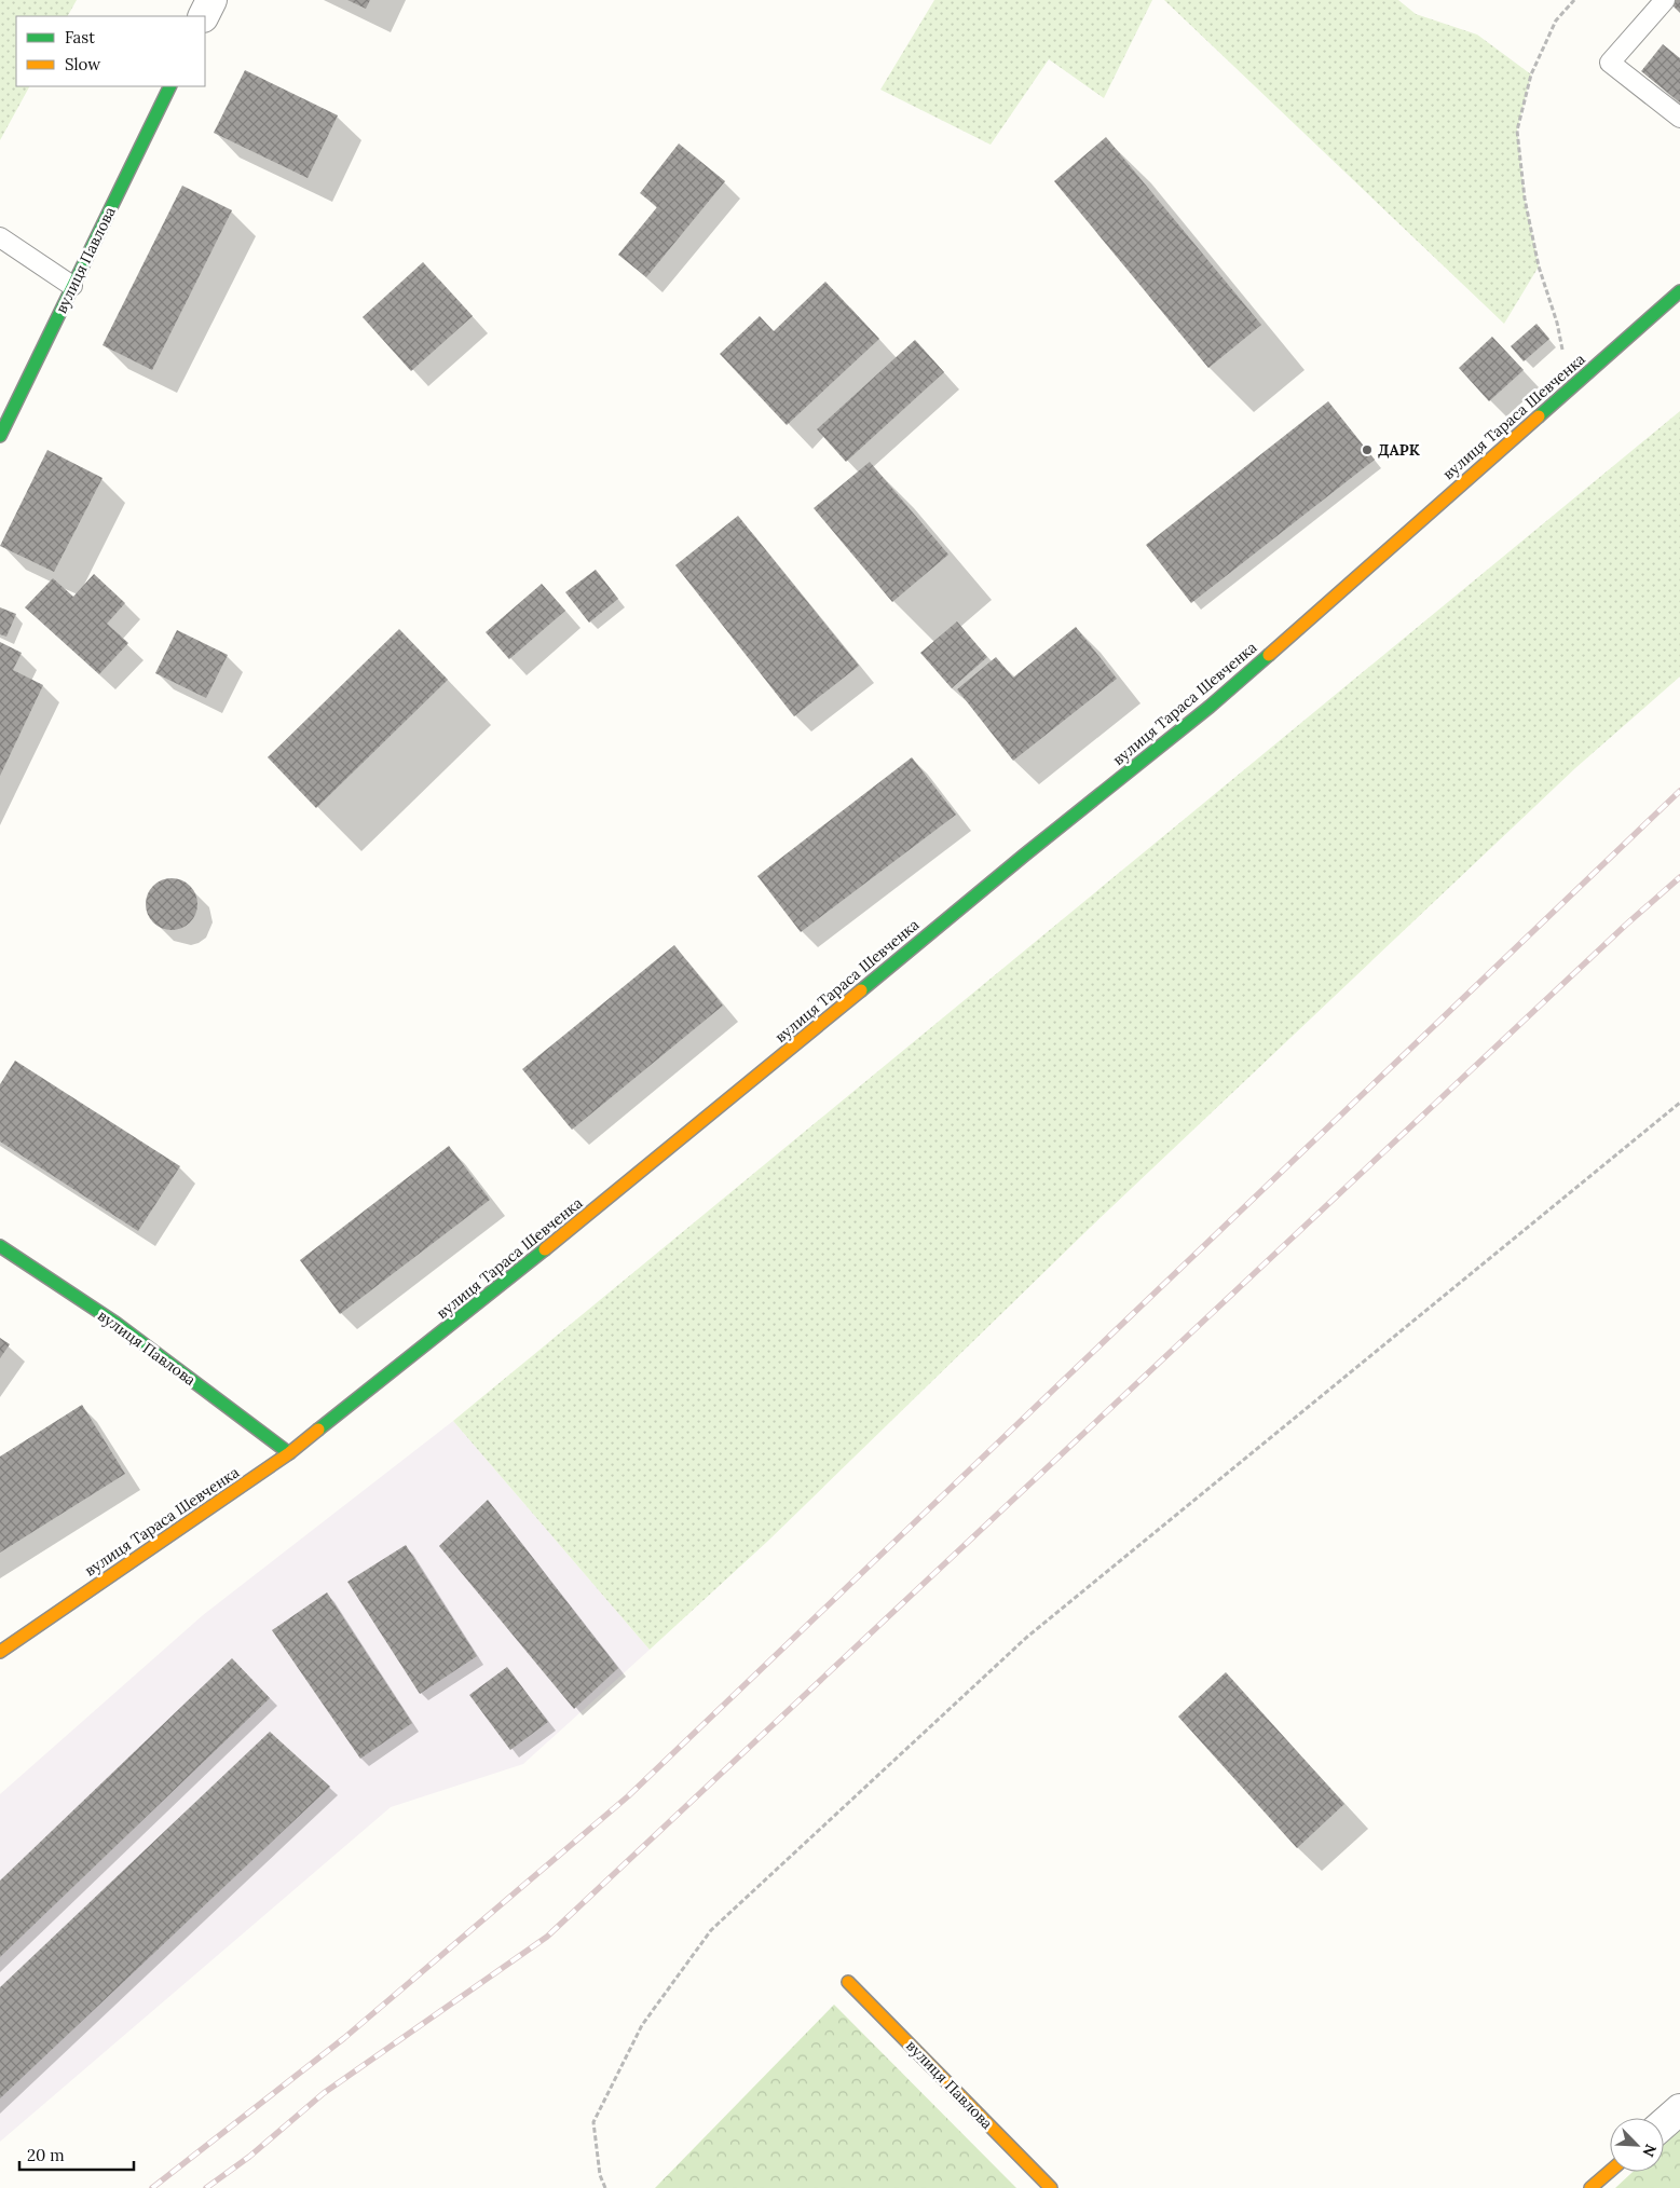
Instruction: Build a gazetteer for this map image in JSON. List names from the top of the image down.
{
  "streets": {
    "main road": ["вулиця Павлова", "вулиця Тараса Шевченка"]
  },
  "crossings": [
    ["вулиця Павлова", "вулиця Тараса Шевченка"]
  ],
  "places": ["ДАРК"],
  "legend": ["Fast", "Slow"],
  "scale_bar": "20 m",
  "north": "bottom right"
}
